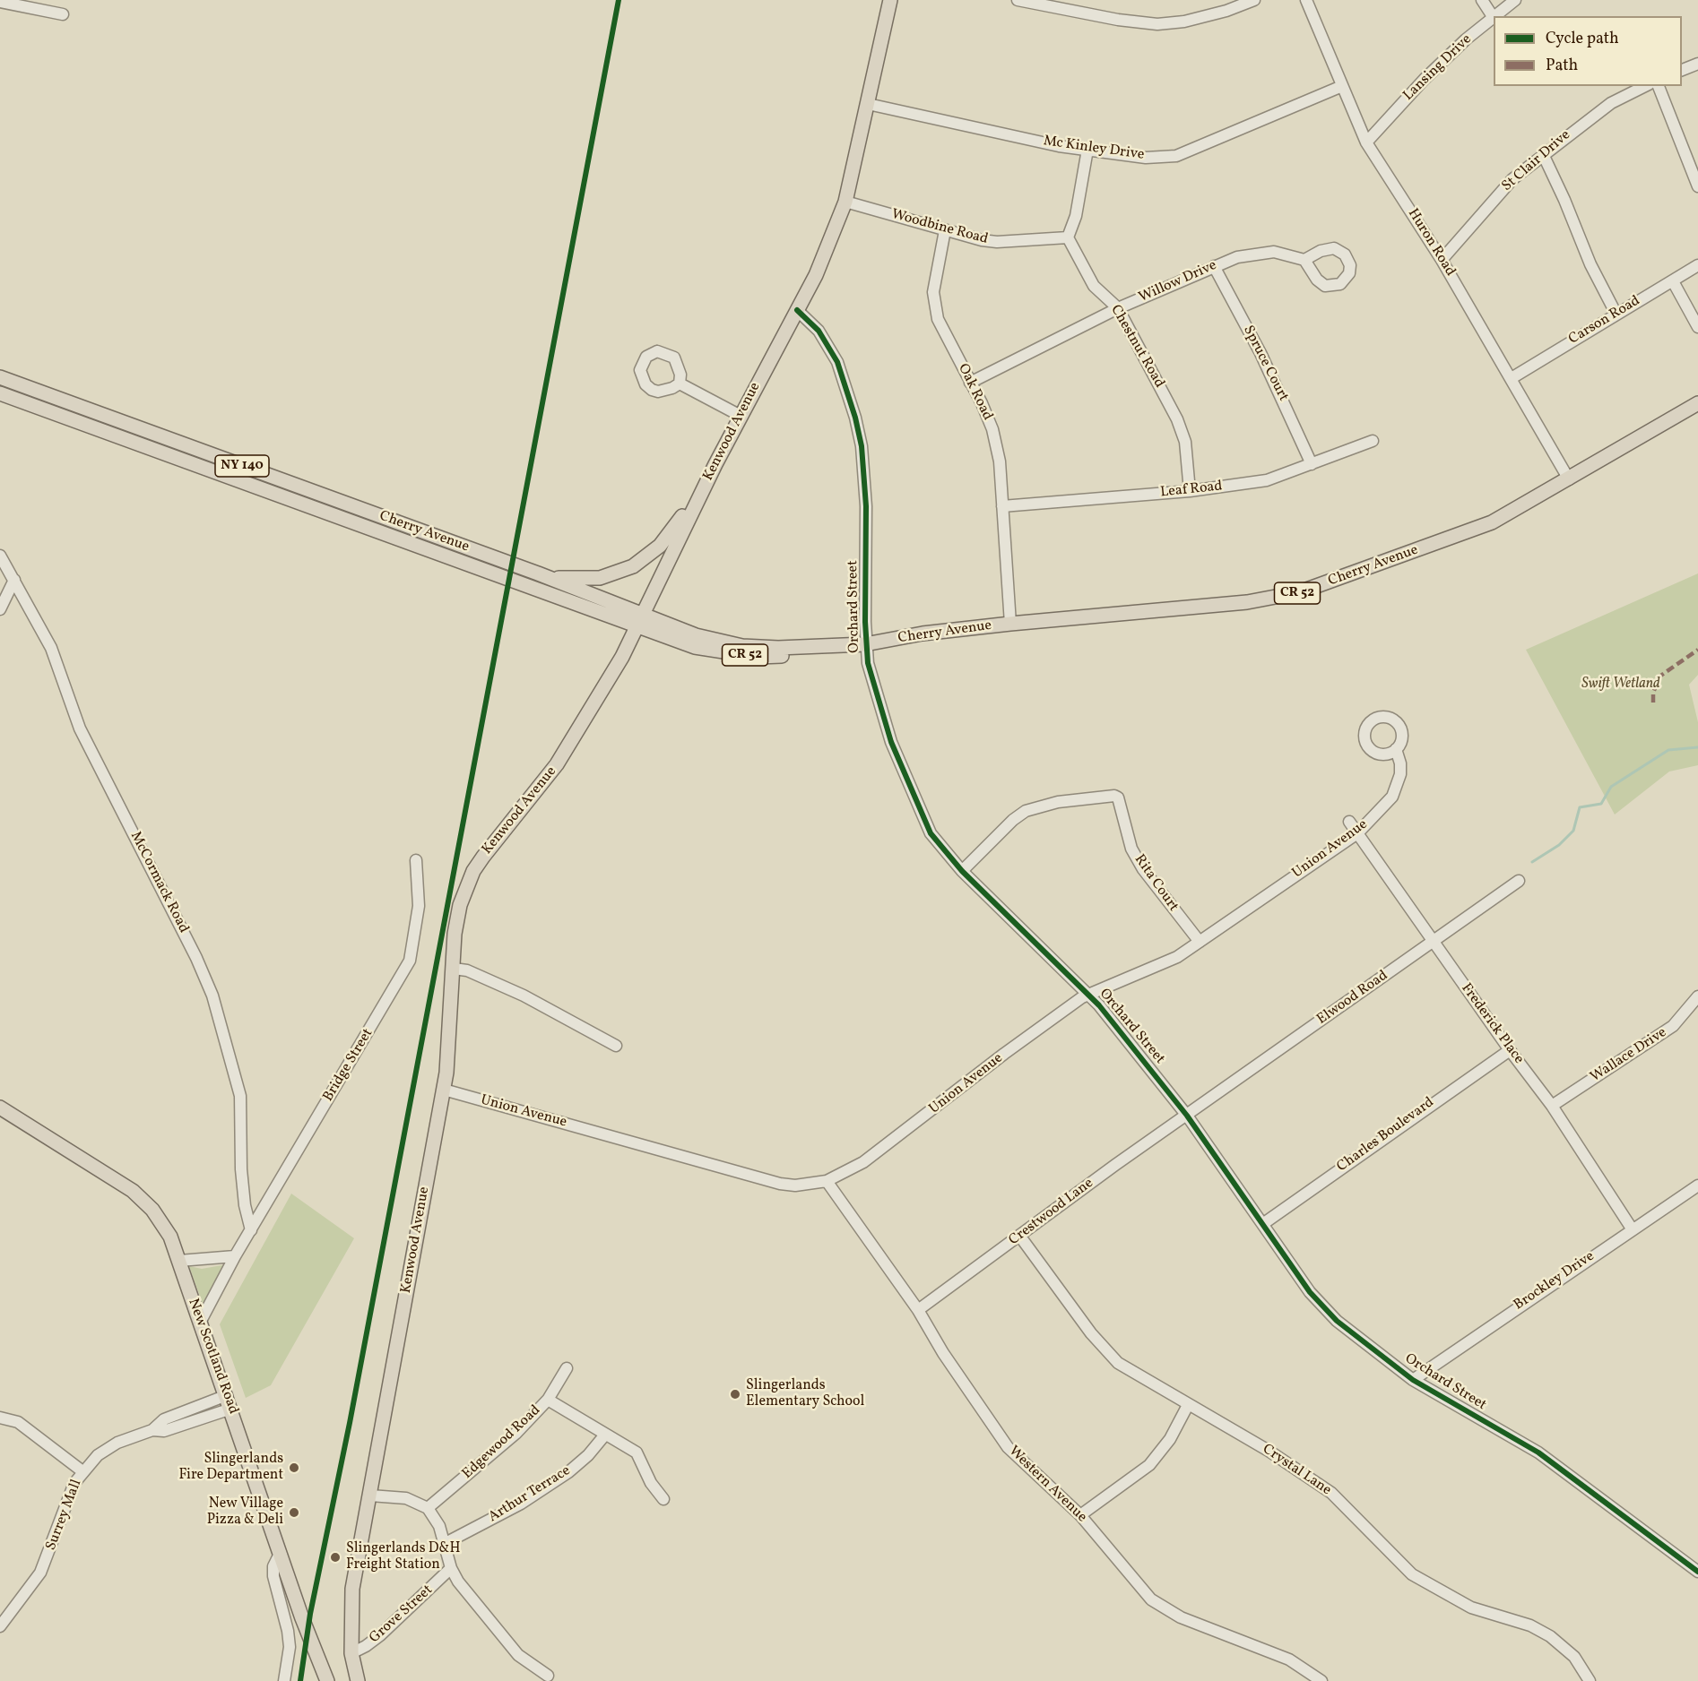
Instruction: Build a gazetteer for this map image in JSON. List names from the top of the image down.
{
  "streets": {
    "main road": [
      "Kenwood Avenue",
      "NY 140",
      "Cherry Avenue",
      "CR 52",
      "New Scotland Road"
    ],
    "street": [
      "Lansing Drive",
      "Mc Kinley Drive",
      "St Clair Drive",
      "Woodbine Road",
      "Huron Road",
      "Willow Drive",
      "Carson Road",
      "Chestnut Road",
      "Spruce Court",
      "Oak Road",
      "Leaf Road",
      "Orchard Street",
      "Union Avenue",
      "McCormack Road",
      "Rita Court",
      "Elwood Road",
      "Frederick Place",
      "Wallace Drive",
      "Bridge Street",
      "Charles Boulevard",
      "Crestwood Lane",
      "Brockley Drive",
      "Edgewood Road",
      "Crystal Lane",
      "Western Avenue",
      "Arthur Terrace",
      "Surrey Mall",
      "Grove Street"
    ]
  },
  "crossings": [
    ["Lansing Drive", "Huron Road"],
    ["Mc Kinley Drive", "Huron Road"],
    ["Mc Kinley Drive", "Kenwood Avenue"],
    ["St Clair Drive", "Huron Road"],
    ["Woodbine Road", "Chestnut Road"],
    ["Woodbine Road", "Oak Road"],
    ["Woodbine Road", "Kenwood Avenue"],
    ["Huron Road", "Carson Road"],
    ["Huron Road", "Cherry Avenue"],
    ["Willow Drive", "Chestnut Road"],
    ["Willow Drive", "Spruce Court"],
    ["Willow Drive", "Oak Road"],
    ["Chestnut Road", "Leaf Road"],
    ["Spruce Court", "Leaf Road"],
    ["Oak Road", "Leaf Road"],
    ["Oak Road", "Cherry Avenue"],
    ["Kenwood Avenue", "NY 140"],
    ["Kenwood Avenue", "Cherry Avenue"],
    ["Kenwood Avenue", "Orchard Street"],
    ["Kenwood Avenue", "Union Avenue"],
    ["Kenwood Avenue", "Grove Street"],
    ["NY 140", "Cherry Avenue"],
    ["Cherry Avenue", "Orchard Street"],
    ["Orchard Street", "Union Avenue"],
    ["Orchard Street", "Rita Court"],
    ["Orchard Street", "Elwood Road"],
    ["Orchard Street", "Charles Boulevard"],
    ["Orchard Street", "Crestwood Lane"],
    ["Orchard Street", "Brockley Drive"],
    ["Union Avenue", "Rita Court"],
    ["Union Avenue", "Frederick Place"],
    ["Union Avenue", "Western Avenue"],
    ["McCormack Road", "Bridge Street"],
    ["Elwood Road", "Frederick Place"],
    ["Elwood Road", "Crestwood Lane"],
    ["Frederick Place", "Wallace Drive"],
    ["Frederick Place", "Charles Boulevard"],
    ["Frederick Place", "Brockley Drive"],
    ["Bridge Street", "New Scotland Road"],
    ["Crestwood Lane", "Crystal Lane"],
    ["Crestwood Lane", "Western Avenue"],
    ["New Scotland Road", "Surrey Mall"]
  ],
  "parks": ["Swift Wetland"],
  "places": [
    "Slingerlands Elementary School",
    "Slingerlands Fire Department",
    "New Village Pizza & Deli",
    "Slingerlands D&H Freight Station"
  ],
  "legend": ["Cycle path", "Path"]
}
